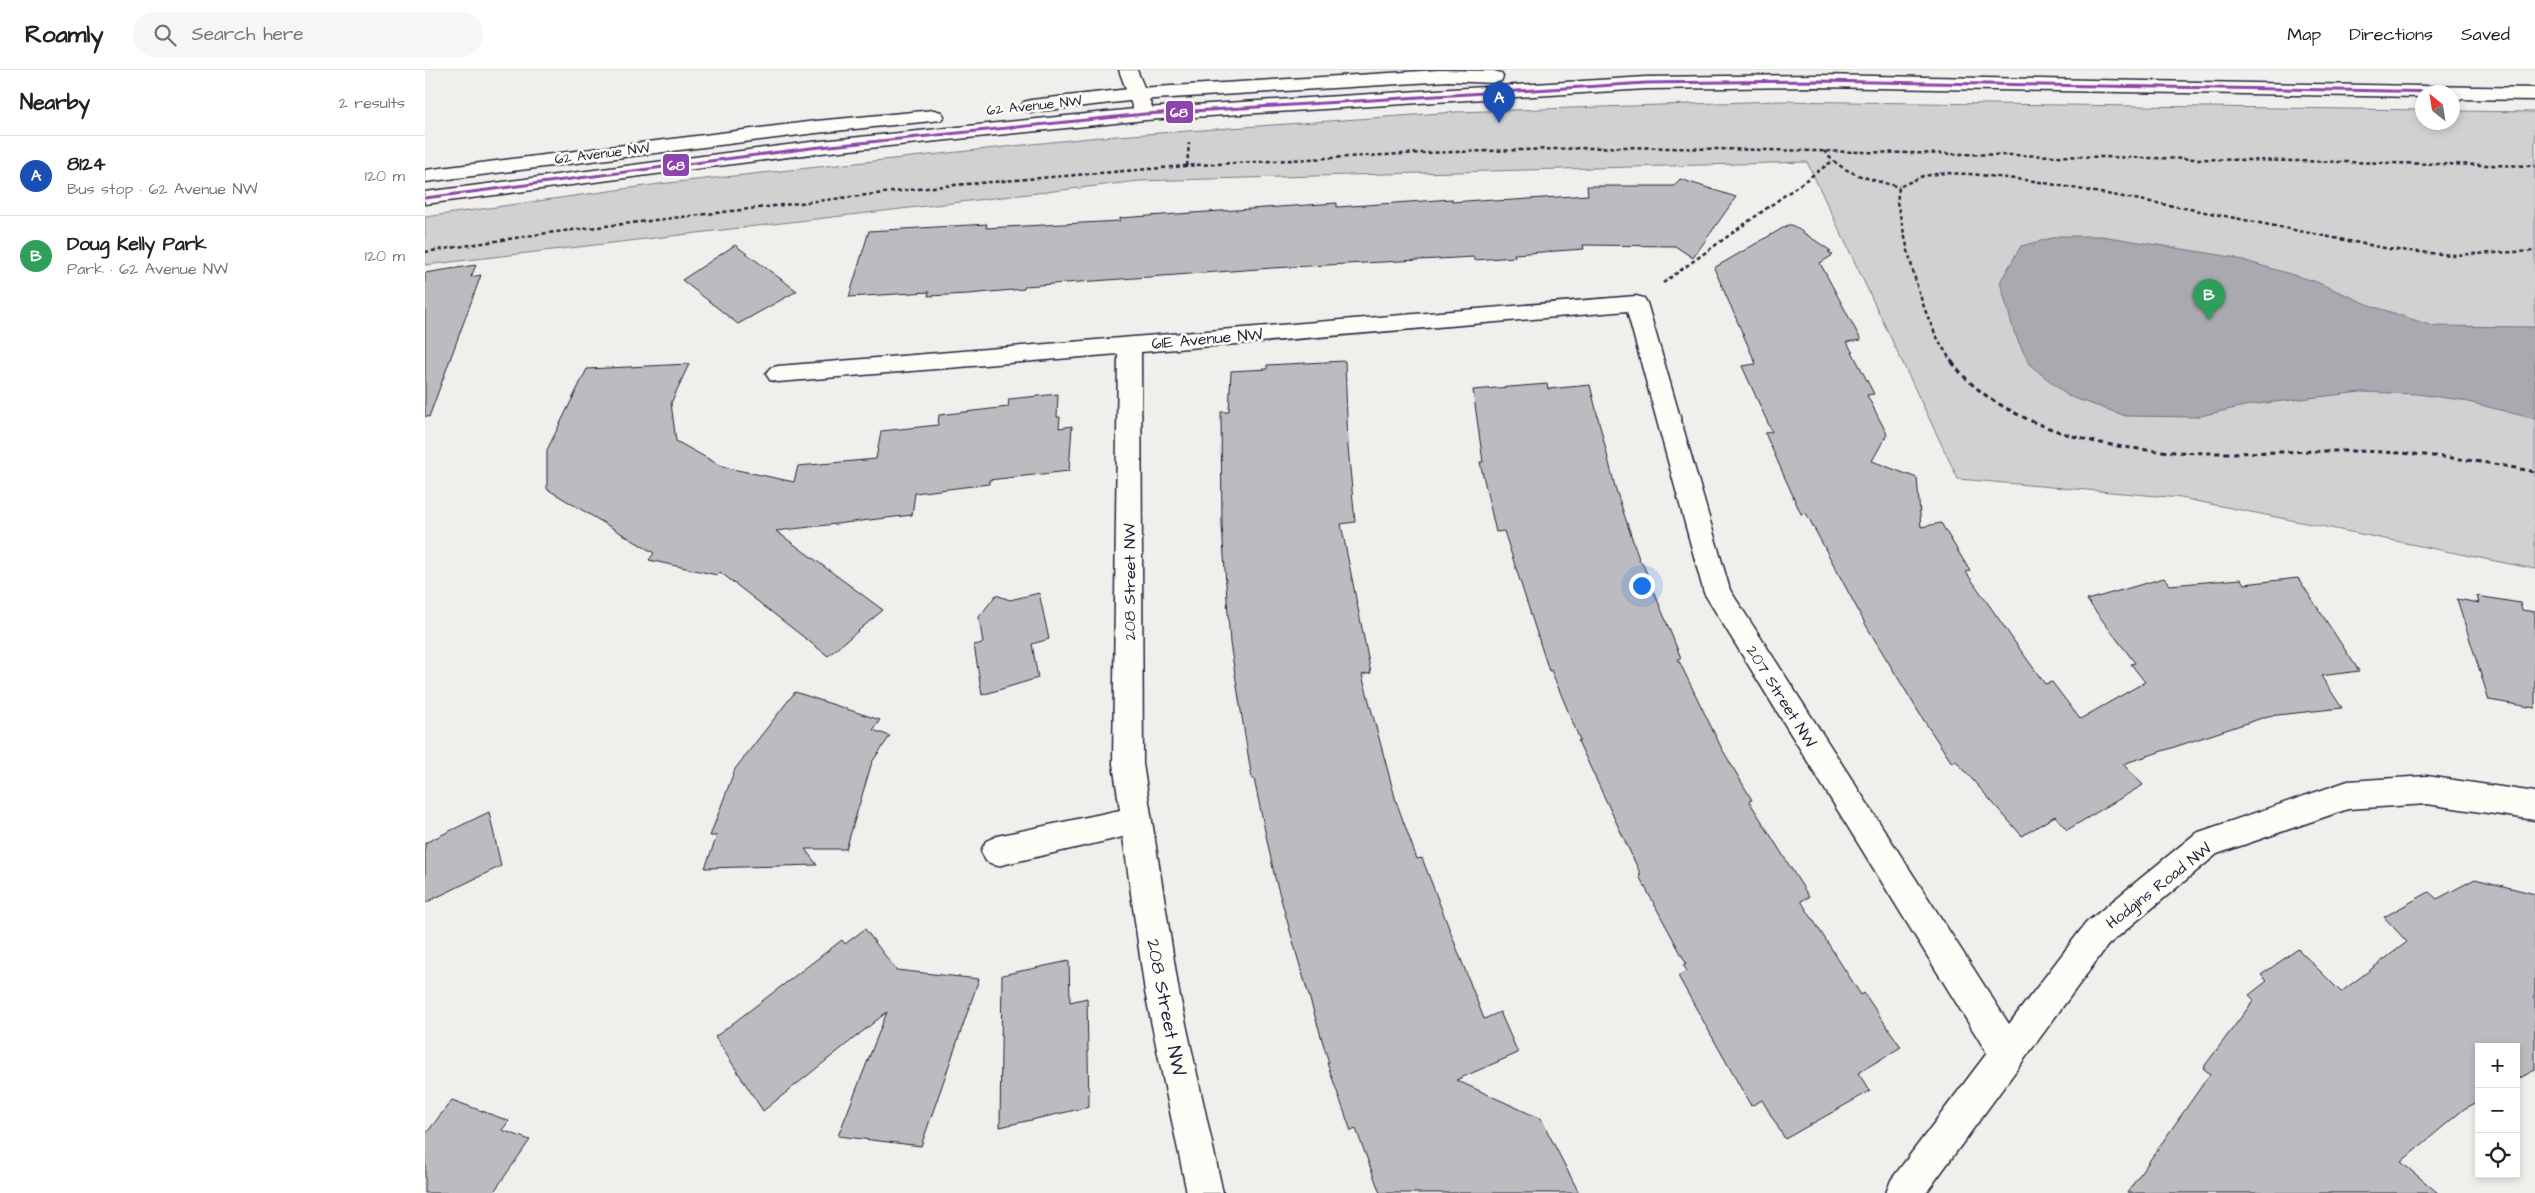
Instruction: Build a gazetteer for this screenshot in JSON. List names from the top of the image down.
{
  "streets": {
    "main road": [
      "62 Avenue NW",
      "61E Avenue NW",
      "208 Street NW",
      "207 Street NW",
      "Hodgins Road NW"
    ]
  },
  "crossings": [
    ["61E Avenue NW", "208 Street NW"],
    ["61E Avenue NW", "207 Street NW"],
    ["207 Street NW", "Hodgins Road NW"]
  ],
  "lines": ["transit line 68"],
  "north": "top left",
  "page": {
    "header": "Roamly",
    "search": "Search here",
    "nav": ["Map", "Directions", "Saved"],
    "heading": ["Nearby", "2 results"],
    "pins": ["A", "B"],
    "list": [
      {
        "mark": "A",
        "name": "8124",
        "note": "Bus stop · 62 Avenue NW",
        "value": "120 m"
      },
      {
        "mark": "B",
        "name": "Doug Kelly Park",
        "note": "Park · 62 Avenue NW",
        "value": "120 m"
      }
    ],
    "map_buttons": ["+", "−"]
  }
}
